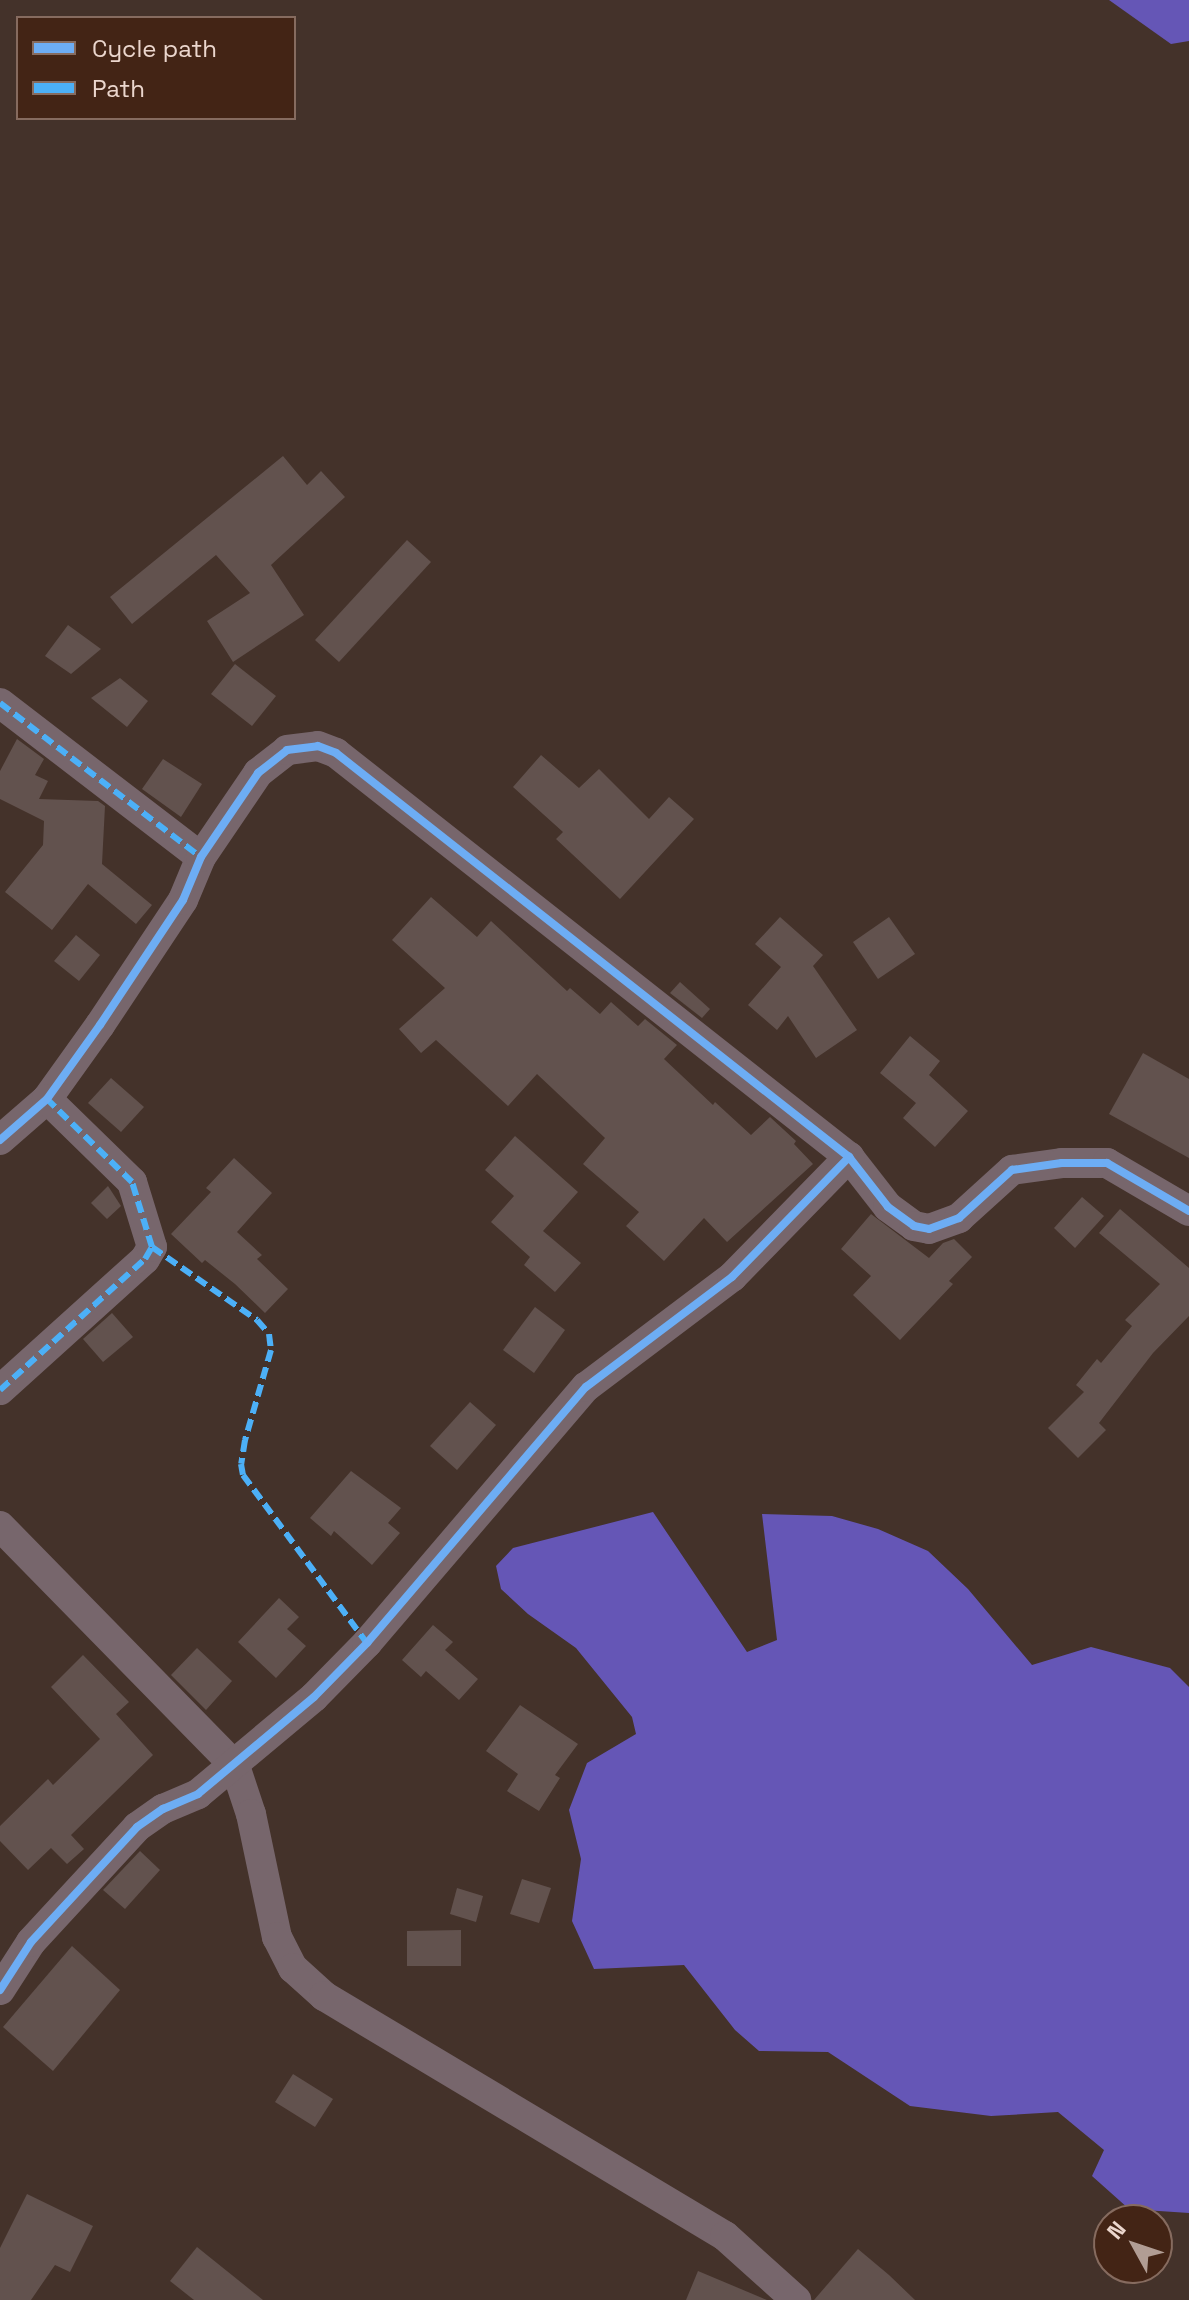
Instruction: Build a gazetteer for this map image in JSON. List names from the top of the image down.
{
  "legend": ["Cycle path", "Path"],
  "north": "top left"
}
